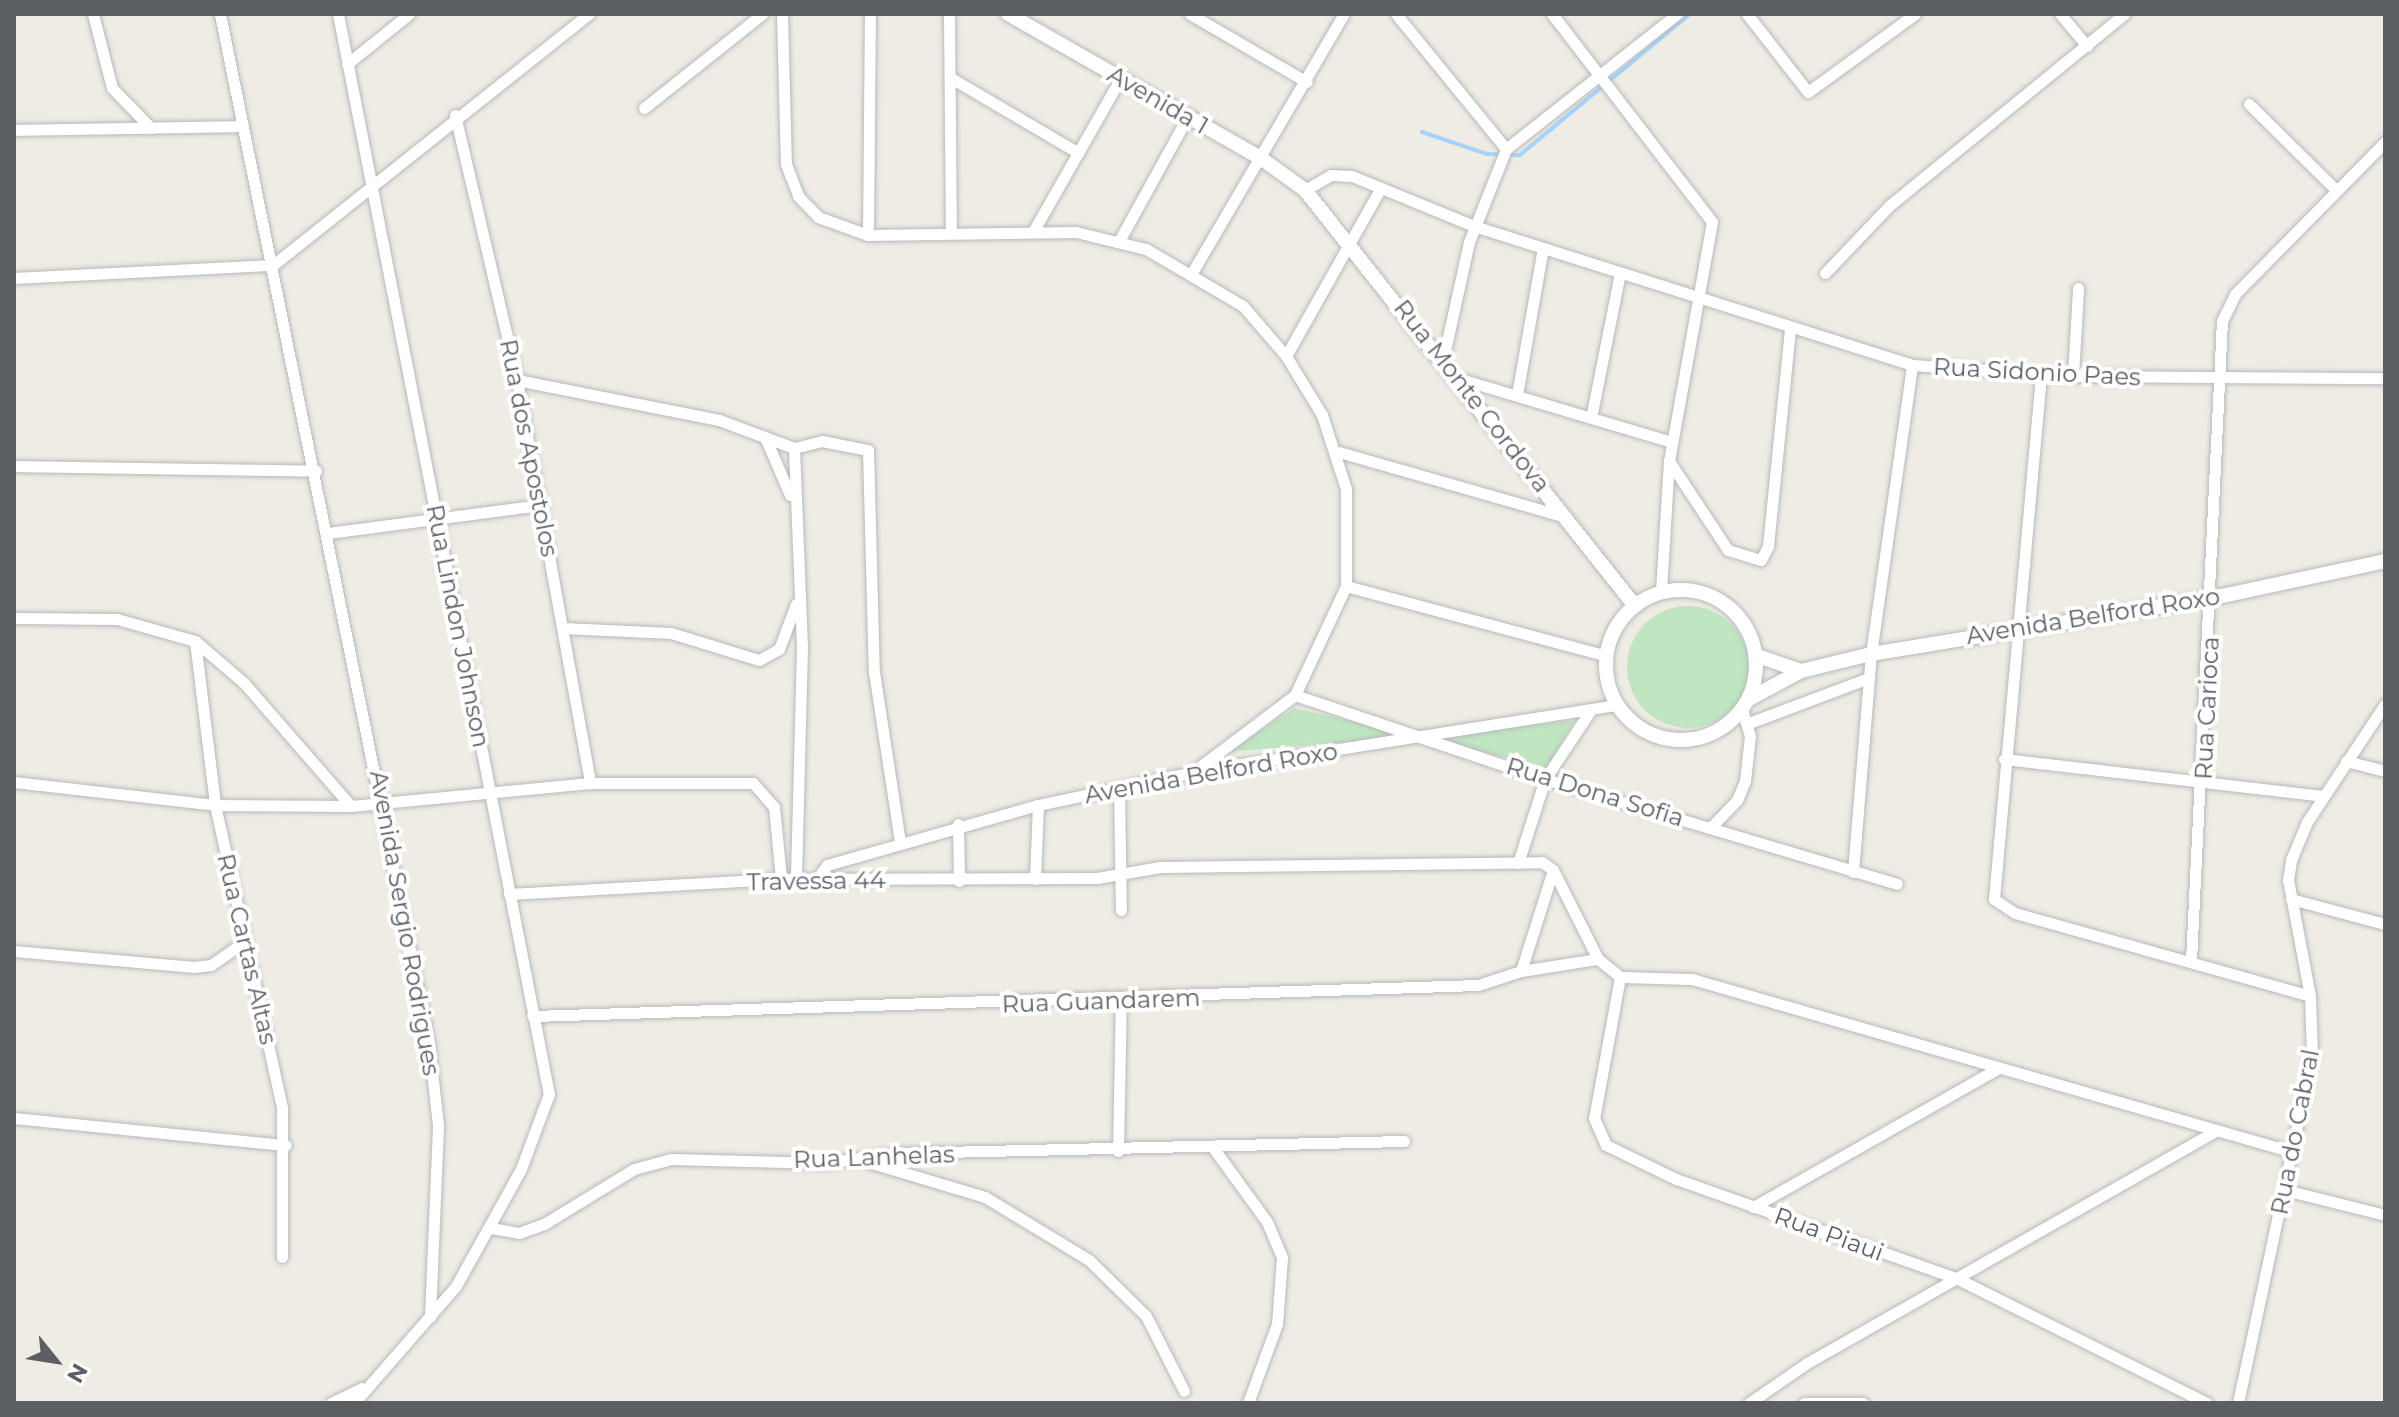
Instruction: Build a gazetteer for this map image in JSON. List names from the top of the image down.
{
  "streets": {
    "street": [
      "Avenida 1",
      "Rua Sidonio Paes",
      "Rua Monte Cordova",
      "Rua dos Apostolos",
      "Avenida Belford Roxo",
      "Rua Lindon Johnson",
      "Rua Carioca",
      "Rua Dona Sofia",
      "Travessa 44",
      "Avenida Sergio Rodrigues",
      "Rua Cartas Altas",
      "Rua Guandarem",
      "Rua do Cabral",
      "Rua Lanhelas",
      "Rua Piaui"
    ]
  },
  "crossings": [
    ["Avenida 1", "Rua Sidonio Paes"],
    ["Avenida 1", "Rua Monte Cordova"],
    ["Rua Sidonio Paes", "Rua Monte Cordova"],
    ["Rua Sidonio Paes", "Rua Carioca"],
    ["Rua Monte Cordova", "Avenida Belford Roxo"],
    ["Avenida Belford Roxo", "Rua Carioca"],
    ["Avenida Belford Roxo", "Rua Dona Sofia"],
    ["Avenida Belford Roxo", "Travessa 44"],
    ["Rua Lindon Johnson", "Travessa 44"],
    ["Rua Lindon Johnson", "Rua Guandarem"],
    ["Rua Lindon Johnson", "Rua Lanhelas"]
  ],
  "north": "bottom right"
}
